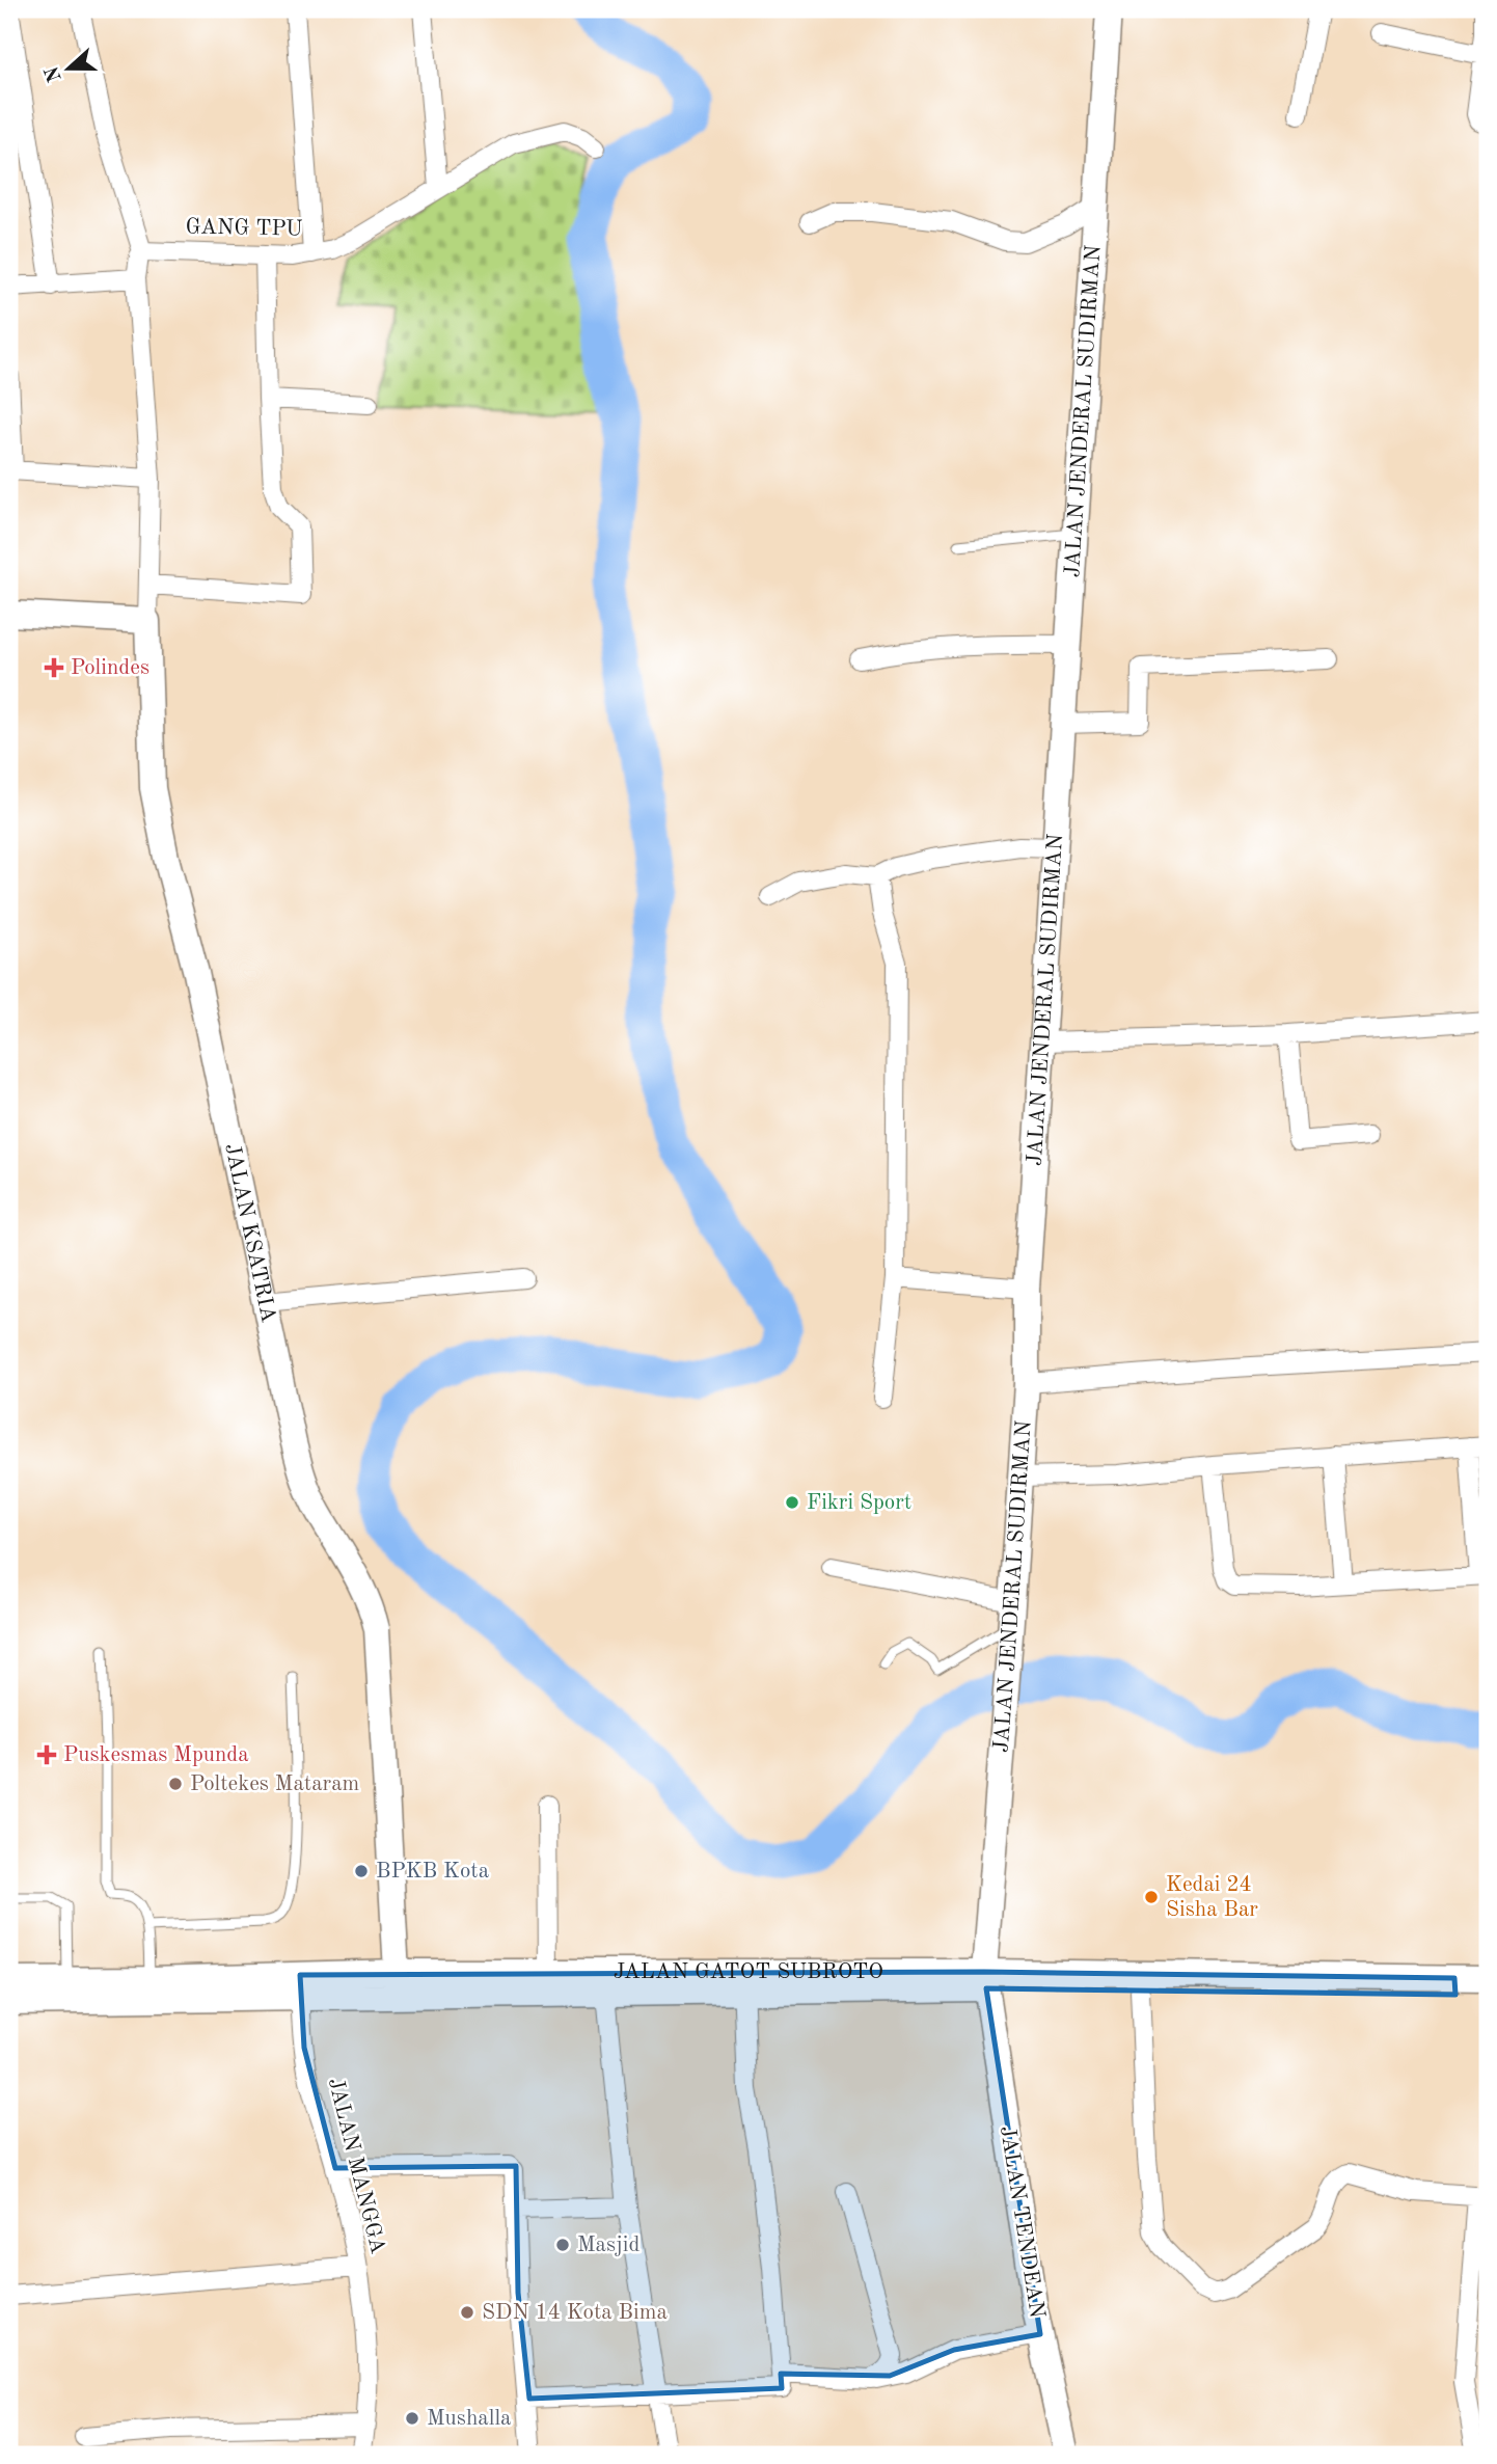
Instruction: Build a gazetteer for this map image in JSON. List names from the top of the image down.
{
  "streets": {
    "street": [
      "GANG TPU",
      "JALAN JENDERAL SUDIRMAN",
      "JALAN KSATRIA",
      "JALAN GATOT SUBROTO",
      "JALAN MANGGA",
      "JALAN TENDEAN"
    ]
  },
  "crossings": [
    ["JALAN JENDERAL SUDIRMAN", "JALAN GATOT SUBROTO"],
    ["JALAN JENDERAL SUDIRMAN", "JALAN TENDEAN"],
    ["JALAN KSATRIA", "JALAN GATOT SUBROTO"],
    ["JALAN GATOT SUBROTO", "JALAN MANGGA"],
    ["JALAN GATOT SUBROTO", "JALAN TENDEAN"]
  ],
  "places": {
    "health": ["Polindes", "Puskesmas Mpunda"],
    "other": [
      "Fikri Sport",
      "Poltekes Mataram",
      "BPKB Kota",
      "Kedai 24 Sisha Bar",
      "Masjid",
      "SDN 14 Kota Bima",
      "Mushalla"
    ]
  },
  "north": "left"
}
